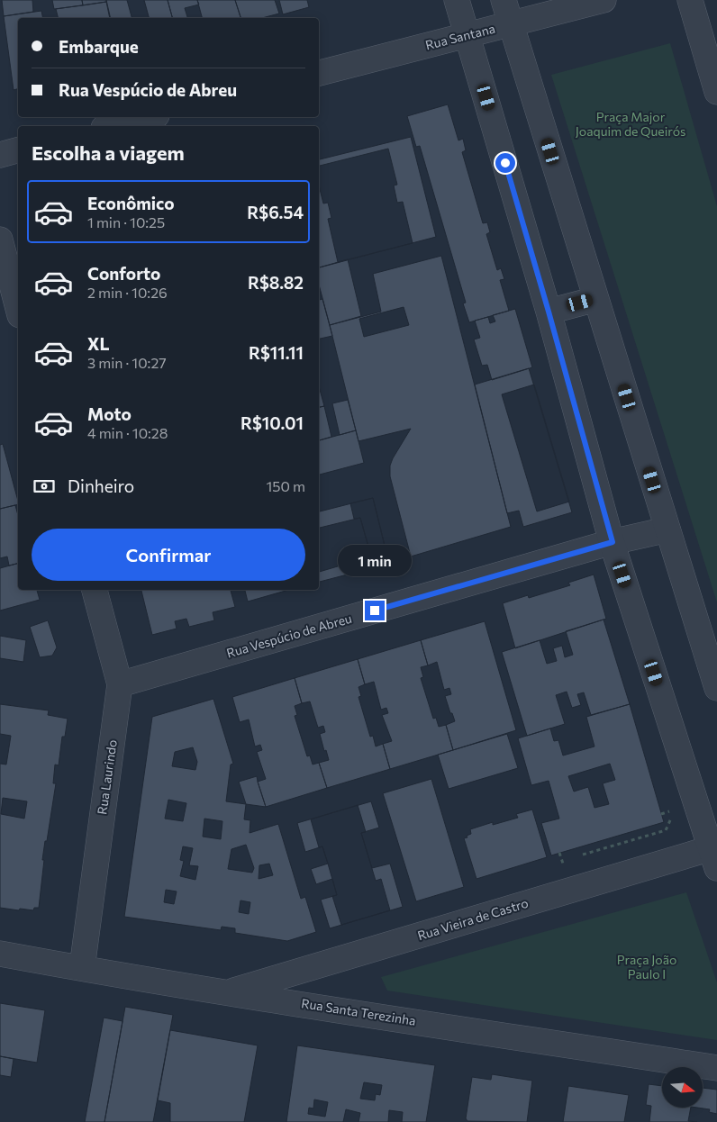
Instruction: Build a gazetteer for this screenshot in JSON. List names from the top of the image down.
{
  "streets": {
    "street": [
      "Rua Santana",
      "Rua Vespúcio de Abreu",
      "Rua Laurindo",
      "Rua Vieira de Castro",
      "Rua Santa Terezinha"
    ]
  },
  "crossings": [
    ["Rua Vespúcio de Abreu", "Rua Laurindo"],
    ["Rua Laurindo", "Rua Santa Terezinha"],
    ["Rua Vieira de Castro", "Rua Santa Terezinha"]
  ],
  "parks": ["Praça Major Joaquim de Queirós", "Praça João Paulo I"],
  "north": "right",
  "page": {
    "banner": ["Embarque", "Rua Vespúcio de Abreu"],
    "heading": "Escolha a viagem",
    "list": [
      {
        "name": "Econômico",
        "note": "1 min · 10:25",
        "value": "R$6.54"
      },
      {
        "name": "Conforto",
        "note": "2 min · 10:26",
        "value": "R$8.82"
      },
      {
        "name": "XL",
        "note": "3 min · 10:27",
        "value": "R$11.11"
      },
      {
        "name": "Moto",
        "note": "4 min · 10:28",
        "value": "R$10.01"
      }
    ],
    "pay": ["Dinheiro", "150 m"],
    "buttons": "Confirmar",
    "bubble": "1 min"
  }
}
